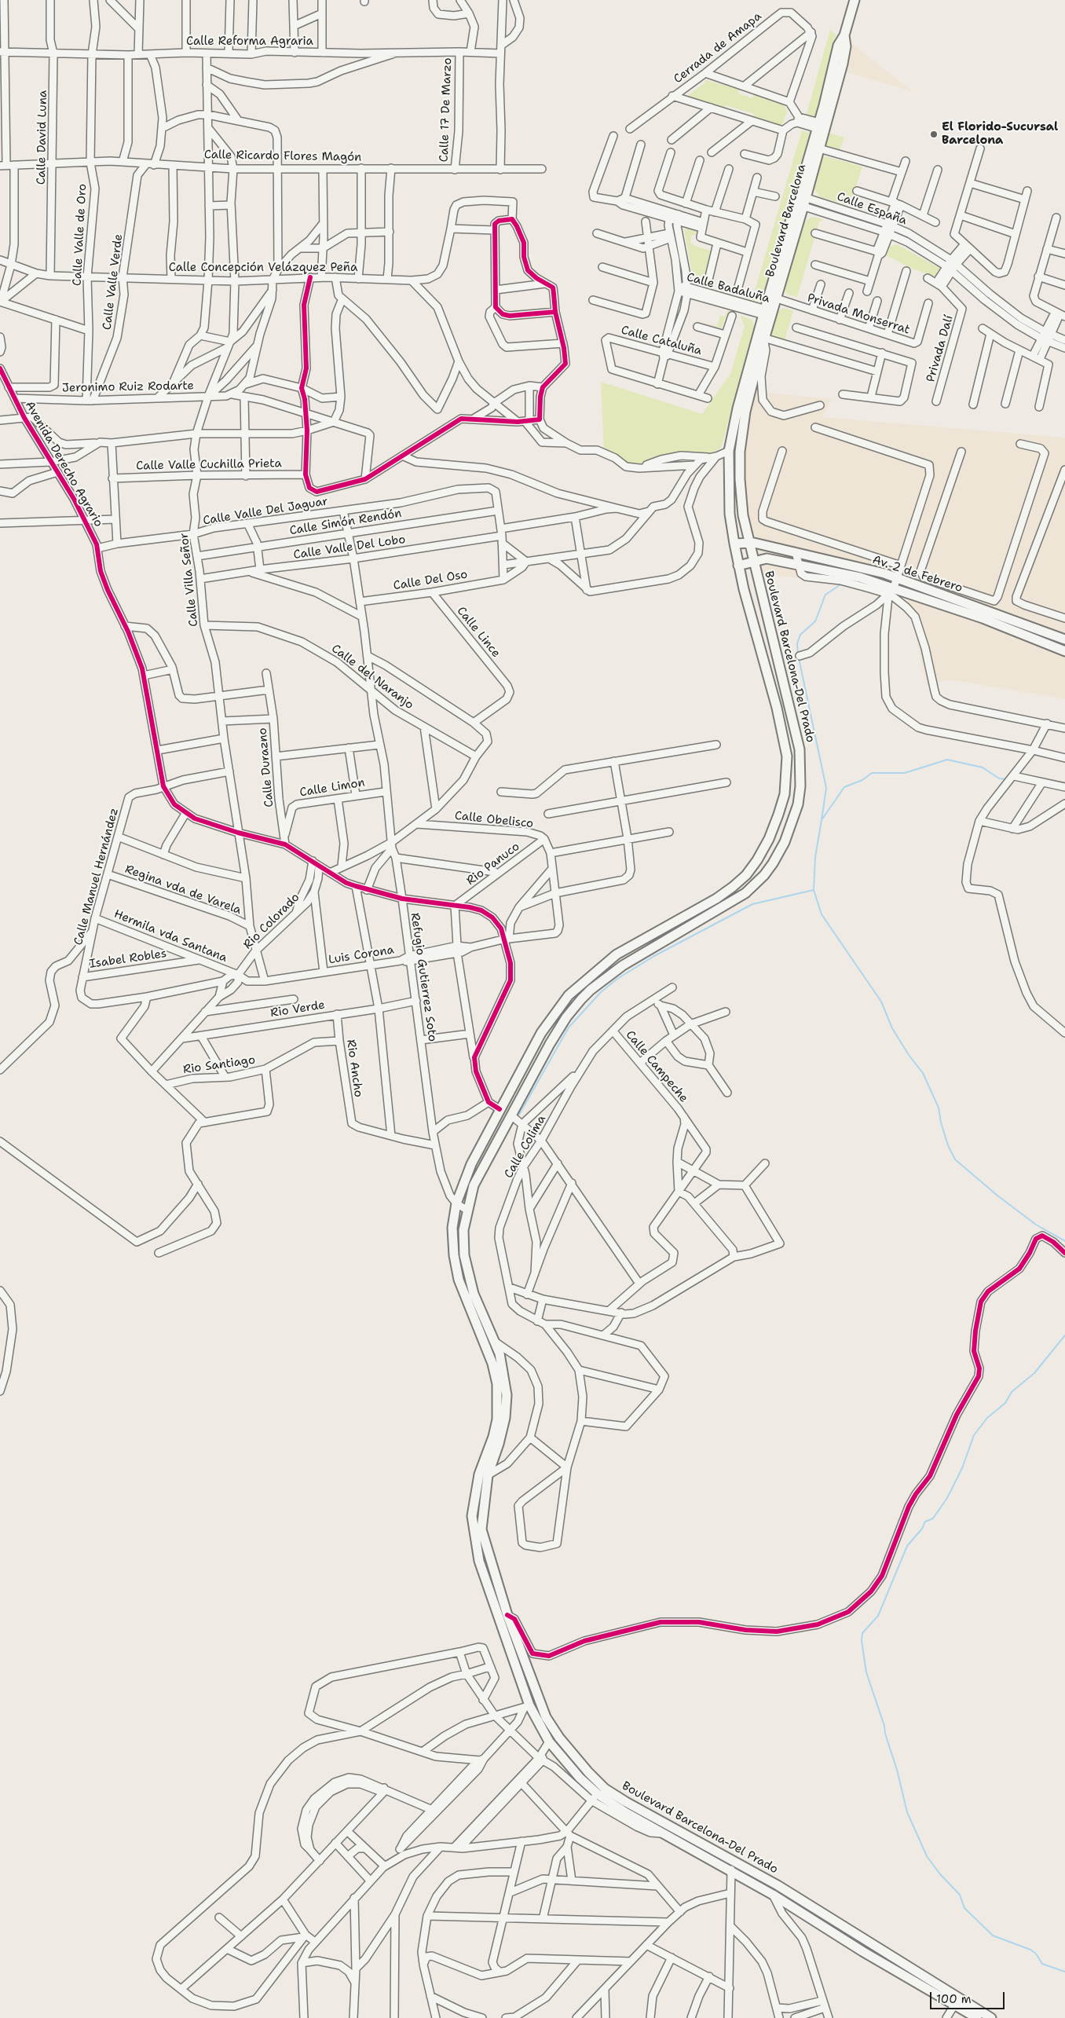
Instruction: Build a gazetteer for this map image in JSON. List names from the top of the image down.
{
  "streets": {
    "main road": ["Boulevard Barcelona", "Av. 2 de Febrero", "Boulevard Barcelona-Del Prado"],
    "street": [
      "Calle Reforma Agraria",
      "Cerrada de Amapa",
      "Calle 17 De Marzo",
      "Calle David Luna",
      "Calle Ricardo Flores Magón",
      "Calle España",
      "Calle Valle de Oro",
      "Calle Concepción Velázquez Peña",
      "Calle Valle Verde",
      "Calle Badaluña",
      "Privada Monserrat",
      "Calle Cataluña",
      "Privada Dalí",
      "Jeronimo Ruiz Rodarte",
      "Avenida Derecho Agrario",
      "Calle Valle Cuchilla Prieta",
      "Calle Valle Del Jaguar",
      "Calle Simón Rendón",
      "Calle Valle Del Lobo",
      "Calle Villa Señor",
      "Calle Del Oso",
      "Calle Lince",
      "Calle del Naranjo",
      "Calle Durazno",
      "Calle Limon",
      "Calle Obelisco",
      "Rio Panuco",
      "Calle Manuel Hernández",
      "Regina vda de Varela",
      "Rio Colorado",
      "Hermila vda Santana",
      "Luis Corona",
      "Isabel Robles",
      "Refugio Gutierrez Soto",
      "Rio Verde",
      "Rio Santiago",
      "Calle Campeche",
      "Rio Ancho",
      "Calle Colima"
    ]
  },
  "crossings": [
    ["Calle Reforma Agraria", "Calle 17 De Marzo"],
    ["Calle Reforma Agraria", "Calle David Luna"],
    ["Calle Reforma Agraria", "Calle Valle de Oro"],
    ["Calle 17 De Marzo", "Calle Ricardo Flores Magón"],
    ["Calle David Luna", "Calle Ricardo Flores Magón"],
    ["Calle David Luna", "Calle Concepción Velázquez Peña"],
    ["Calle Ricardo Flores Magón", "Calle Valle de Oro"],
    ["Calle Ricardo Flores Magón", "Calle Valle Verde"],
    ["Calle Ricardo Flores Magón", "Calle Villa Señor"],
    ["Calle España", "Boulevard Barcelona"],
    ["Boulevard Barcelona", "Calle Badaluña"],
    ["Boulevard Barcelona", "Privada Monserrat"],
    ["Boulevard Barcelona", "Boulevard Barcelona-Del Prado"],
    ["Calle Valle de Oro", "Calle Concepción Velázquez Peña"],
    ["Calle Valle de Oro", "Calle Valle Verde"],
    ["Calle Valle de Oro", "Jeronimo Ruiz Rodarte"],
    ["Calle Concepción Velázquez Peña", "Calle Valle Verde"],
    ["Calle Concepción Velázquez Peña", "Calle Villa Señor"],
    ["Calle Valle Verde", "Jeronimo Ruiz Rodarte"],
    ["Jeronimo Ruiz Rodarte", "Avenida Derecho Agrario"],
    ["Jeronimo Ruiz Rodarte", "Calle Villa Señor"],
    ["Avenida Derecho Agrario", "Calle Valle Del Jaguar"],
    ["Avenida Derecho Agrario", "Calle Villa Señor"],
    ["Avenida Derecho Agrario", "Calle Durazno"],
    ["Avenida Derecho Agrario", "Calle Limon"],
    ["Avenida Derecho Agrario", "Rio Panuco"],
    ["Avenida Derecho Agrario", "Calle Manuel Hernández"],
    ["Avenida Derecho Agrario", "Rio Colorado"],
    ["Avenida Derecho Agrario", "Luis Corona"],
    ["Avenida Derecho Agrario", "Refugio Gutierrez Soto"],
    ["Calle Valle Cuchilla Prieta", "Calle Villa Señor"],
    ["Calle Valle Del Jaguar", "Calle Villa Señor"],
    ["Calle Valle Del Jaguar", "Refugio Gutierrez Soto"],
    ["Calle Simón Rendón", "Calle Villa Señor"],
    ["Calle Simón Rendón", "Refugio Gutierrez Soto"],
    ["Calle Valle Del Lobo", "Calle Villa Señor"],
    ["Calle Valle Del Lobo", "Refugio Gutierrez Soto"],
    ["Av. 2 de Febrero", "Boulevard Barcelona-Del Prado"],
    ["Calle Villa Señor", "Calle del Naranjo"],
    ["Calle Villa Señor", "Regina vda de Varela"],
    ["Calle Villa Señor", "Rio Colorado"],
    ["Calle Villa Señor", "Luis Corona"],
    ["Calle Del Oso", "Calle Lince"],
    ["Calle Del Oso", "Refugio Gutierrez Soto"],
    ["Boulevard Barcelona-Del Prado", "Refugio Gutierrez Soto"],
    ["Calle del Naranjo", "Refugio Gutierrez Soto"],
    ["Calle Durazno", "Calle Limon"],
    ["Calle Limon", "Refugio Gutierrez Soto"],
    ["Calle Obelisco", "Rio Panuco"],
    ["Calle Obelisco", "Luis Corona"],
    ["Calle Manuel Hernández", "Regina vda de Varela"],
    ["Calle Manuel Hernández", "Hermila vda Santana"],
    ["Calle Manuel Hernández", "Isabel Robles"],
    ["Rio Colorado", "Hermila vda Santana"],
    ["Rio Colorado", "Luis Corona"],
    ["Hermila vda Santana", "Luis Corona"],
    ["Hermila vda Santana", "Isabel Robles"],
    ["Luis Corona", "Refugio Gutierrez Soto"],
    ["Refugio Gutierrez Soto", "Rio Verde"],
    ["Rio Verde", "Rio Ancho"],
    ["Rio Santiago", "Rio Ancho"],
    ["Calle Campeche", "Calle Colima"]
  ],
  "places": ["El Florido-Sucursal Barcelona"],
  "scale_bar": "100 m"
}
